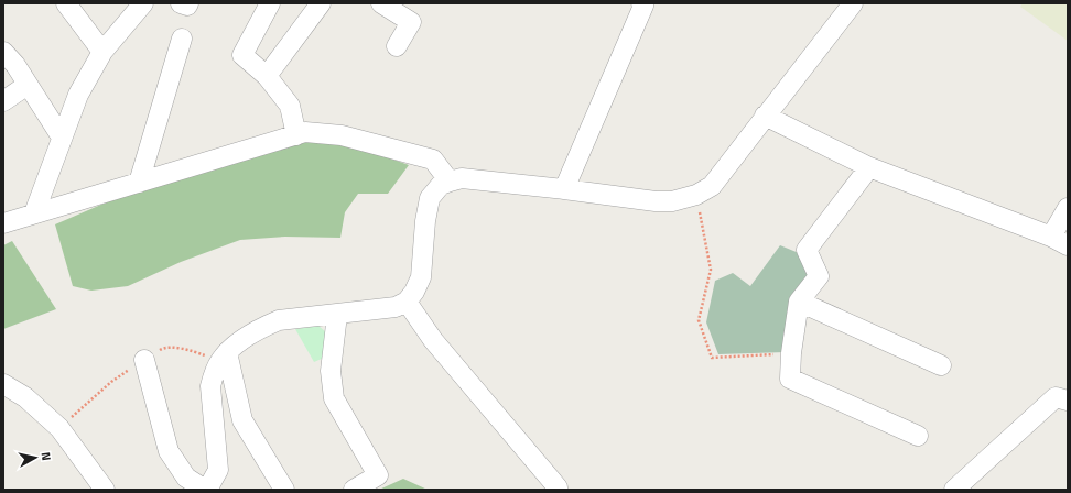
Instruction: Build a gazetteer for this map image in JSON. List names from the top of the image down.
{
  "north": "right"
}
